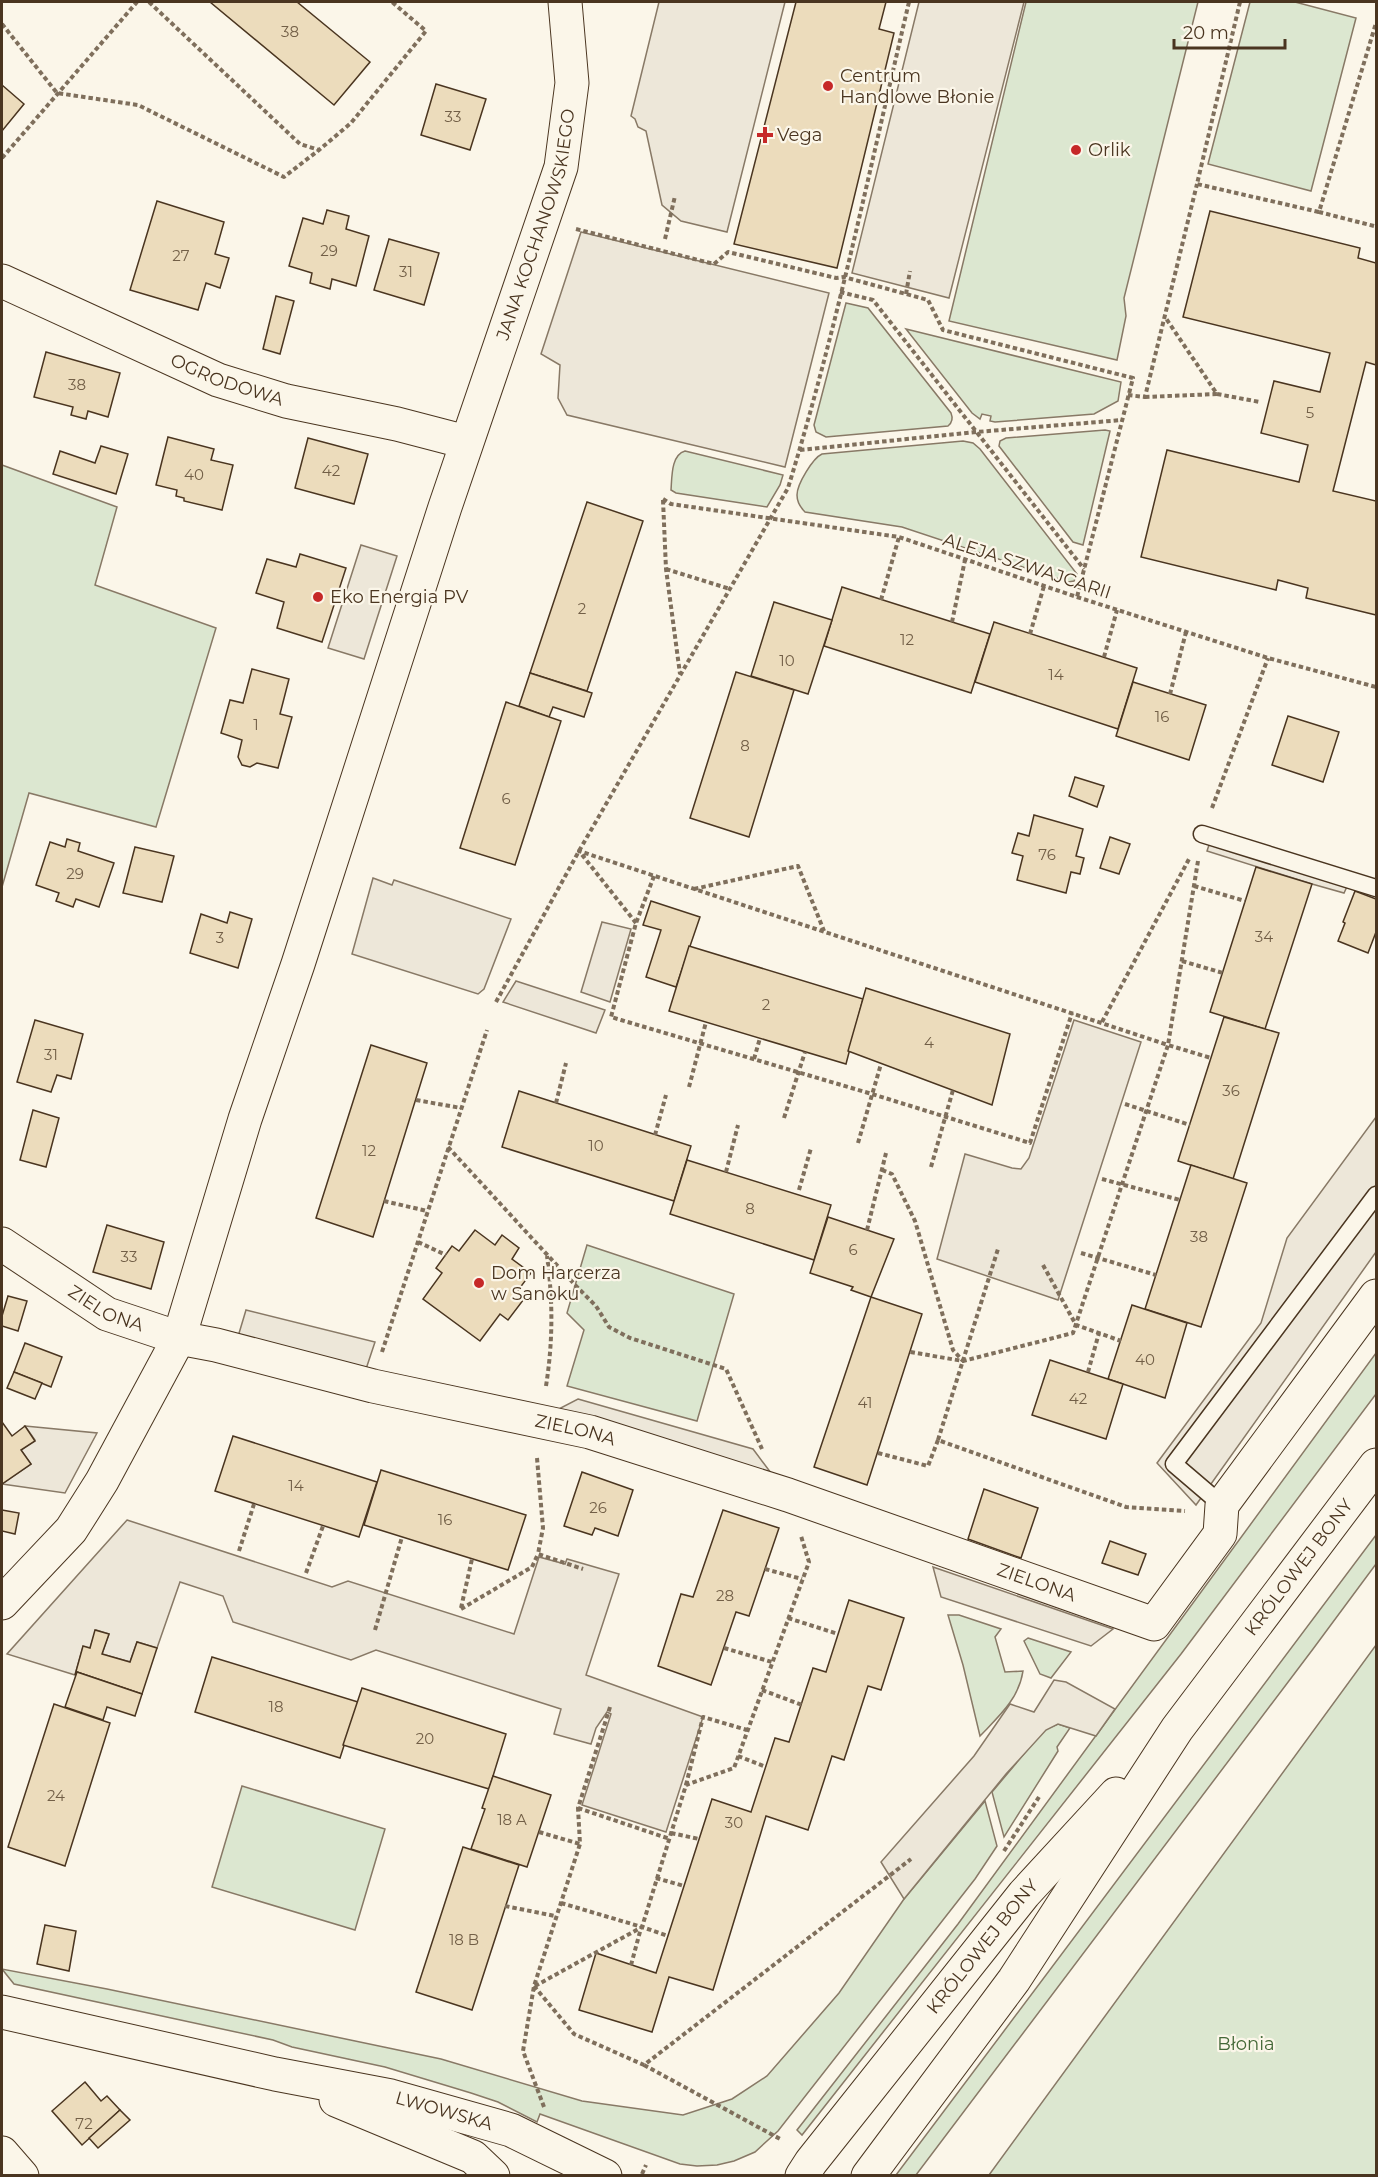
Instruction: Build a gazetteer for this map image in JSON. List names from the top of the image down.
{
  "streets": {
    "street": [
      "JANA KOCHANOWSKIEGO",
      "OGRODOWA",
      "ZIELONA",
      "KRÓLOWEJ BONY",
      "LWOWSKA"
    ],
    "path": ["ALEJA SZWAJCARII"]
  },
  "crossings": [
    ["JANA KOCHANOWSKIEGO", "OGRODOWA"],
    ["JANA KOCHANOWSKIEGO", "ZIELONA"]
  ],
  "parks": ["Błonia"],
  "places": {
    "other": [
      "Centrum Handlowe Błonie",
      "Orlik",
      "Eko Energia PV",
      "Dom Harcerza w Sanoku"
    ],
    "health": ["Vega"]
  },
  "house_numbers": [
    "38",
    "33",
    "29",
    "27",
    "31",
    "38",
    "5",
    "42",
    "40",
    "2",
    "12",
    "10",
    "14",
    "16",
    "1",
    "8",
    "6",
    "76",
    "29",
    "34",
    "3",
    "2",
    "4",
    "31",
    "36",
    "10",
    "12",
    "8",
    "38",
    "6",
    "33",
    "40",
    "42",
    "41",
    "14",
    "26",
    "16",
    "28",
    "18",
    "20",
    "24",
    "18 A",
    "30",
    "18 B",
    "72"
  ],
  "scale_bar": "20 m"
}
